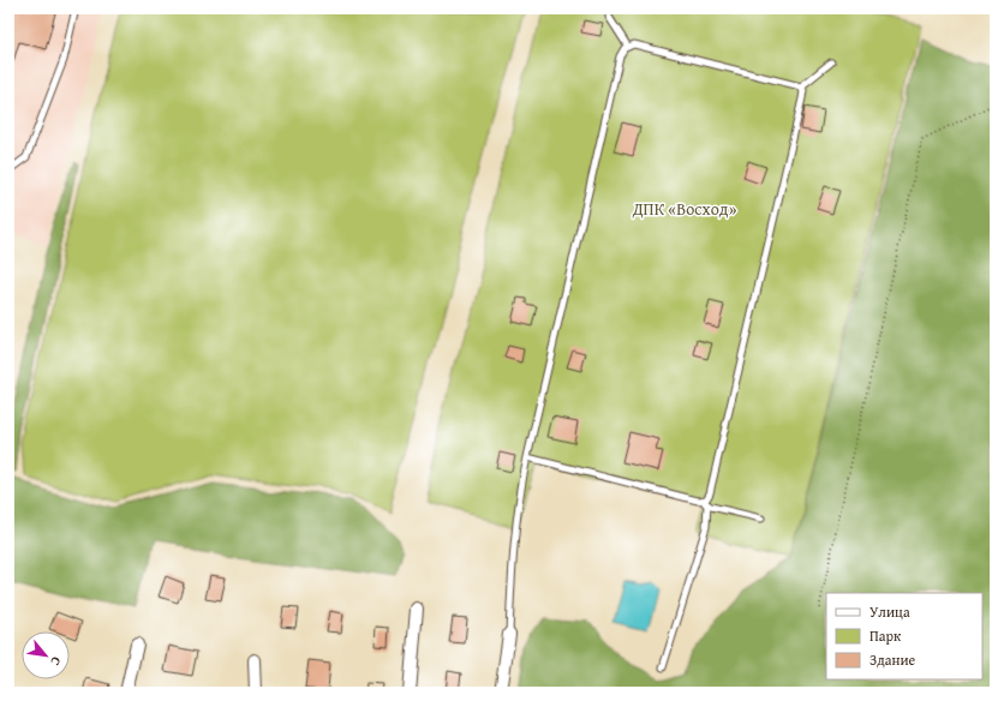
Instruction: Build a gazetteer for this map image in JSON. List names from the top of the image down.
{
  "parks": ["ДПК «Восход»"],
  "legend": ["Улица", "Парк", "Здание"],
  "north": "bottom right"
}
